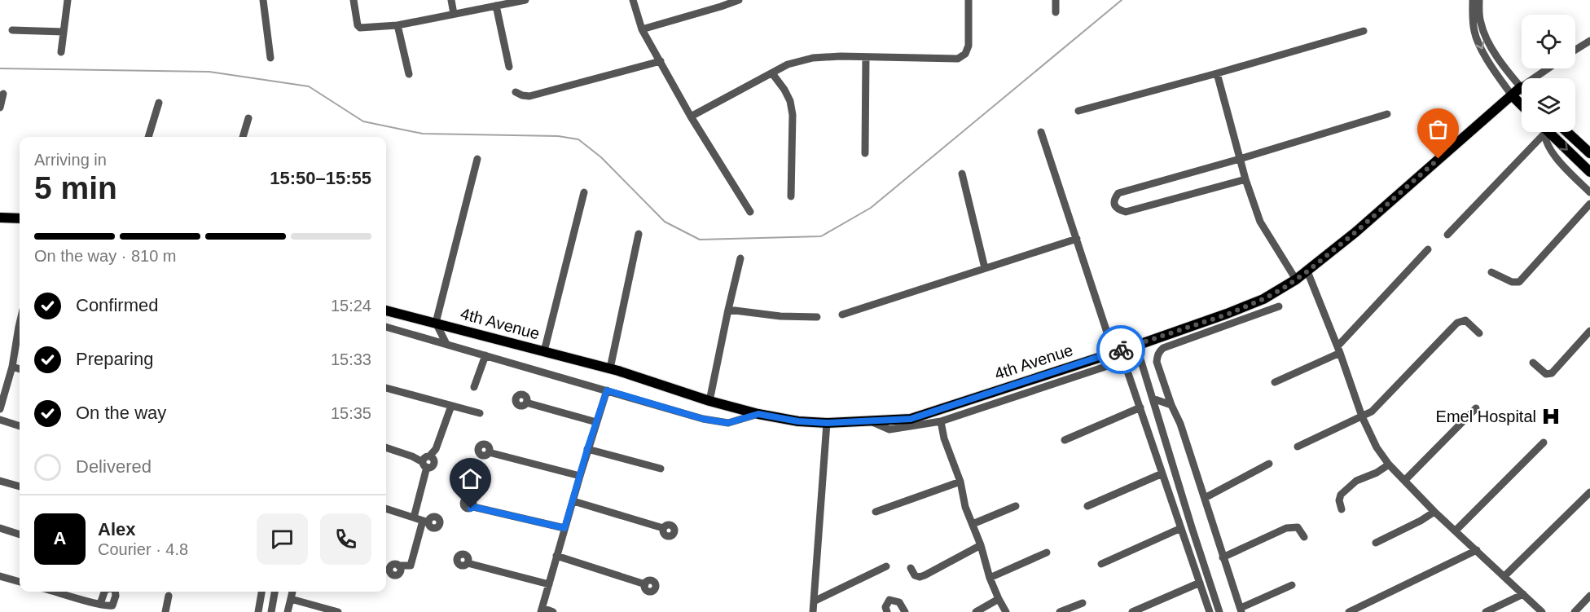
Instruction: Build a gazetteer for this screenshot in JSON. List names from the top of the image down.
{
  "streets": {
    "main road": ["4th Avenue"]
  },
  "places": {
    "hospital": ["Emel Hospital"]
  },
  "page": {
    "heading": ["5 min", "Arriving in", "15:50–15:55"],
    "panel": ["Alex", "Courier · 4.8"],
    "bar": "On the way · 810 m",
    "list": [
      ["Confirmed", "15:24"],
      ["Preparing", "15:33"],
      ["On the way", "15:35"],
      "Delivered"
    ],
    "round": "A"
  }
}
